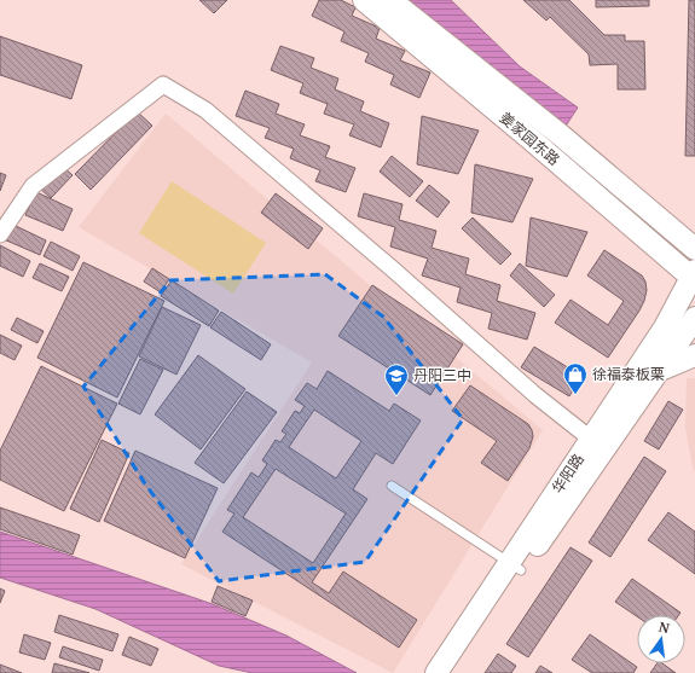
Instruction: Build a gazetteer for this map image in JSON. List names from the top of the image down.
{
  "streets": {
    "main road": ["姜家园东路", "华阳路"]
  },
  "crossings": [
    ["姜家园东路", "华阳路"]
  ],
  "places": {
    "shop": ["徐福泰板栗"],
    "school or university": ["丹阳三中"]
  },
  "north": "top"
}
